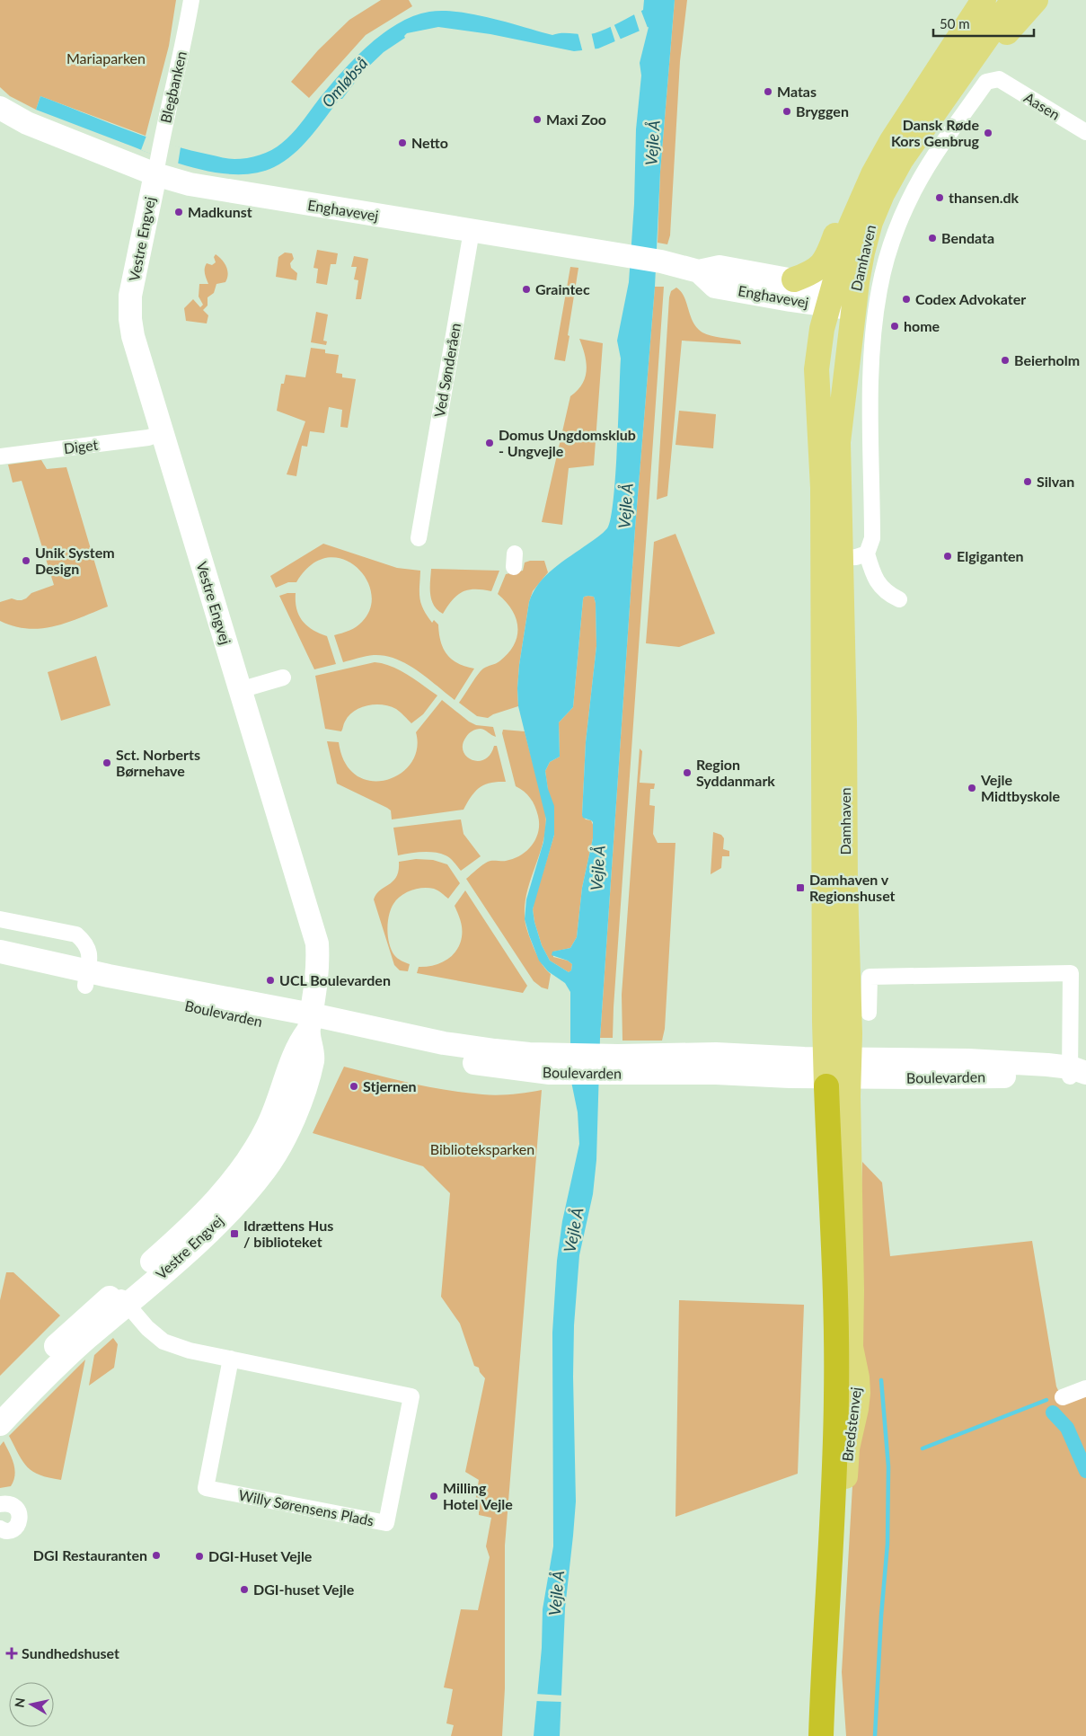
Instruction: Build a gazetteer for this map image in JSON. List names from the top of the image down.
{
  "streets": {
    "highway": ["Bredstenvej"],
    "main road": [
      "Enghavevej",
      "Vestre Engvej",
      "Damhaven",
      "Boulevarden"
    ],
    "street": [
      "Blegbanken",
      "Aasen",
      "Ved Sønderåen",
      "Diget",
      "Willy Sørensens Plads"
    ]
  },
  "crossings": [
    ["Blegbanken", "Enghavevej"],
    ["Blegbanken", "Vestre Engvej"],
    ["Aasen", "Damhaven"],
    ["Enghavevej", "Vestre Engvej"],
    ["Enghavevej", "Damhaven"],
    ["Enghavevej", "Ved Sønderåen"],
    ["Vestre Engvej", "Diget"],
    ["Vestre Engvej", "Boulevarden"],
    ["Vestre Engvej", "Willy Sørensens Plads"],
    ["Damhaven", "Boulevarden"],
    ["Damhaven", "Bredstenvej"],
    ["Boulevarden", "Bredstenvej"]
  ],
  "water": ["Omløbså", "Vejle Å"],
  "parks": ["Mariaparken", "Biblioteksparken"],
  "places": {
    "other": [
      "Matas",
      "Bryggen",
      "Maxi Zoo",
      "Dansk Røde Kors Genbrug",
      "Netto",
      "thansen.dk",
      "Madkunst",
      "Bendata",
      "Graintec",
      "Codex Advokater",
      "home",
      "Beierholm",
      "Domus Ungdomsklub - Ungvejle",
      "Silvan",
      "Elgiganten",
      "Unik System Design",
      "Sct. Norberts Børnehave",
      "Region Syddanmark",
      "Vejle Midtbyskole",
      "UCL Boulevarden",
      "Stjernen",
      "Milling Hotel Vejle",
      "DGI Restauranten",
      "DGI-Huset Vejle",
      "DGI-huset Vejle"
    ],
    "transit": ["Damhaven v Regionshuset", "Idrættens Hus / biblioteket"],
    "health": ["Sundhedshuset"]
  },
  "scale_bar": "50 m",
  "north": "left"
}
